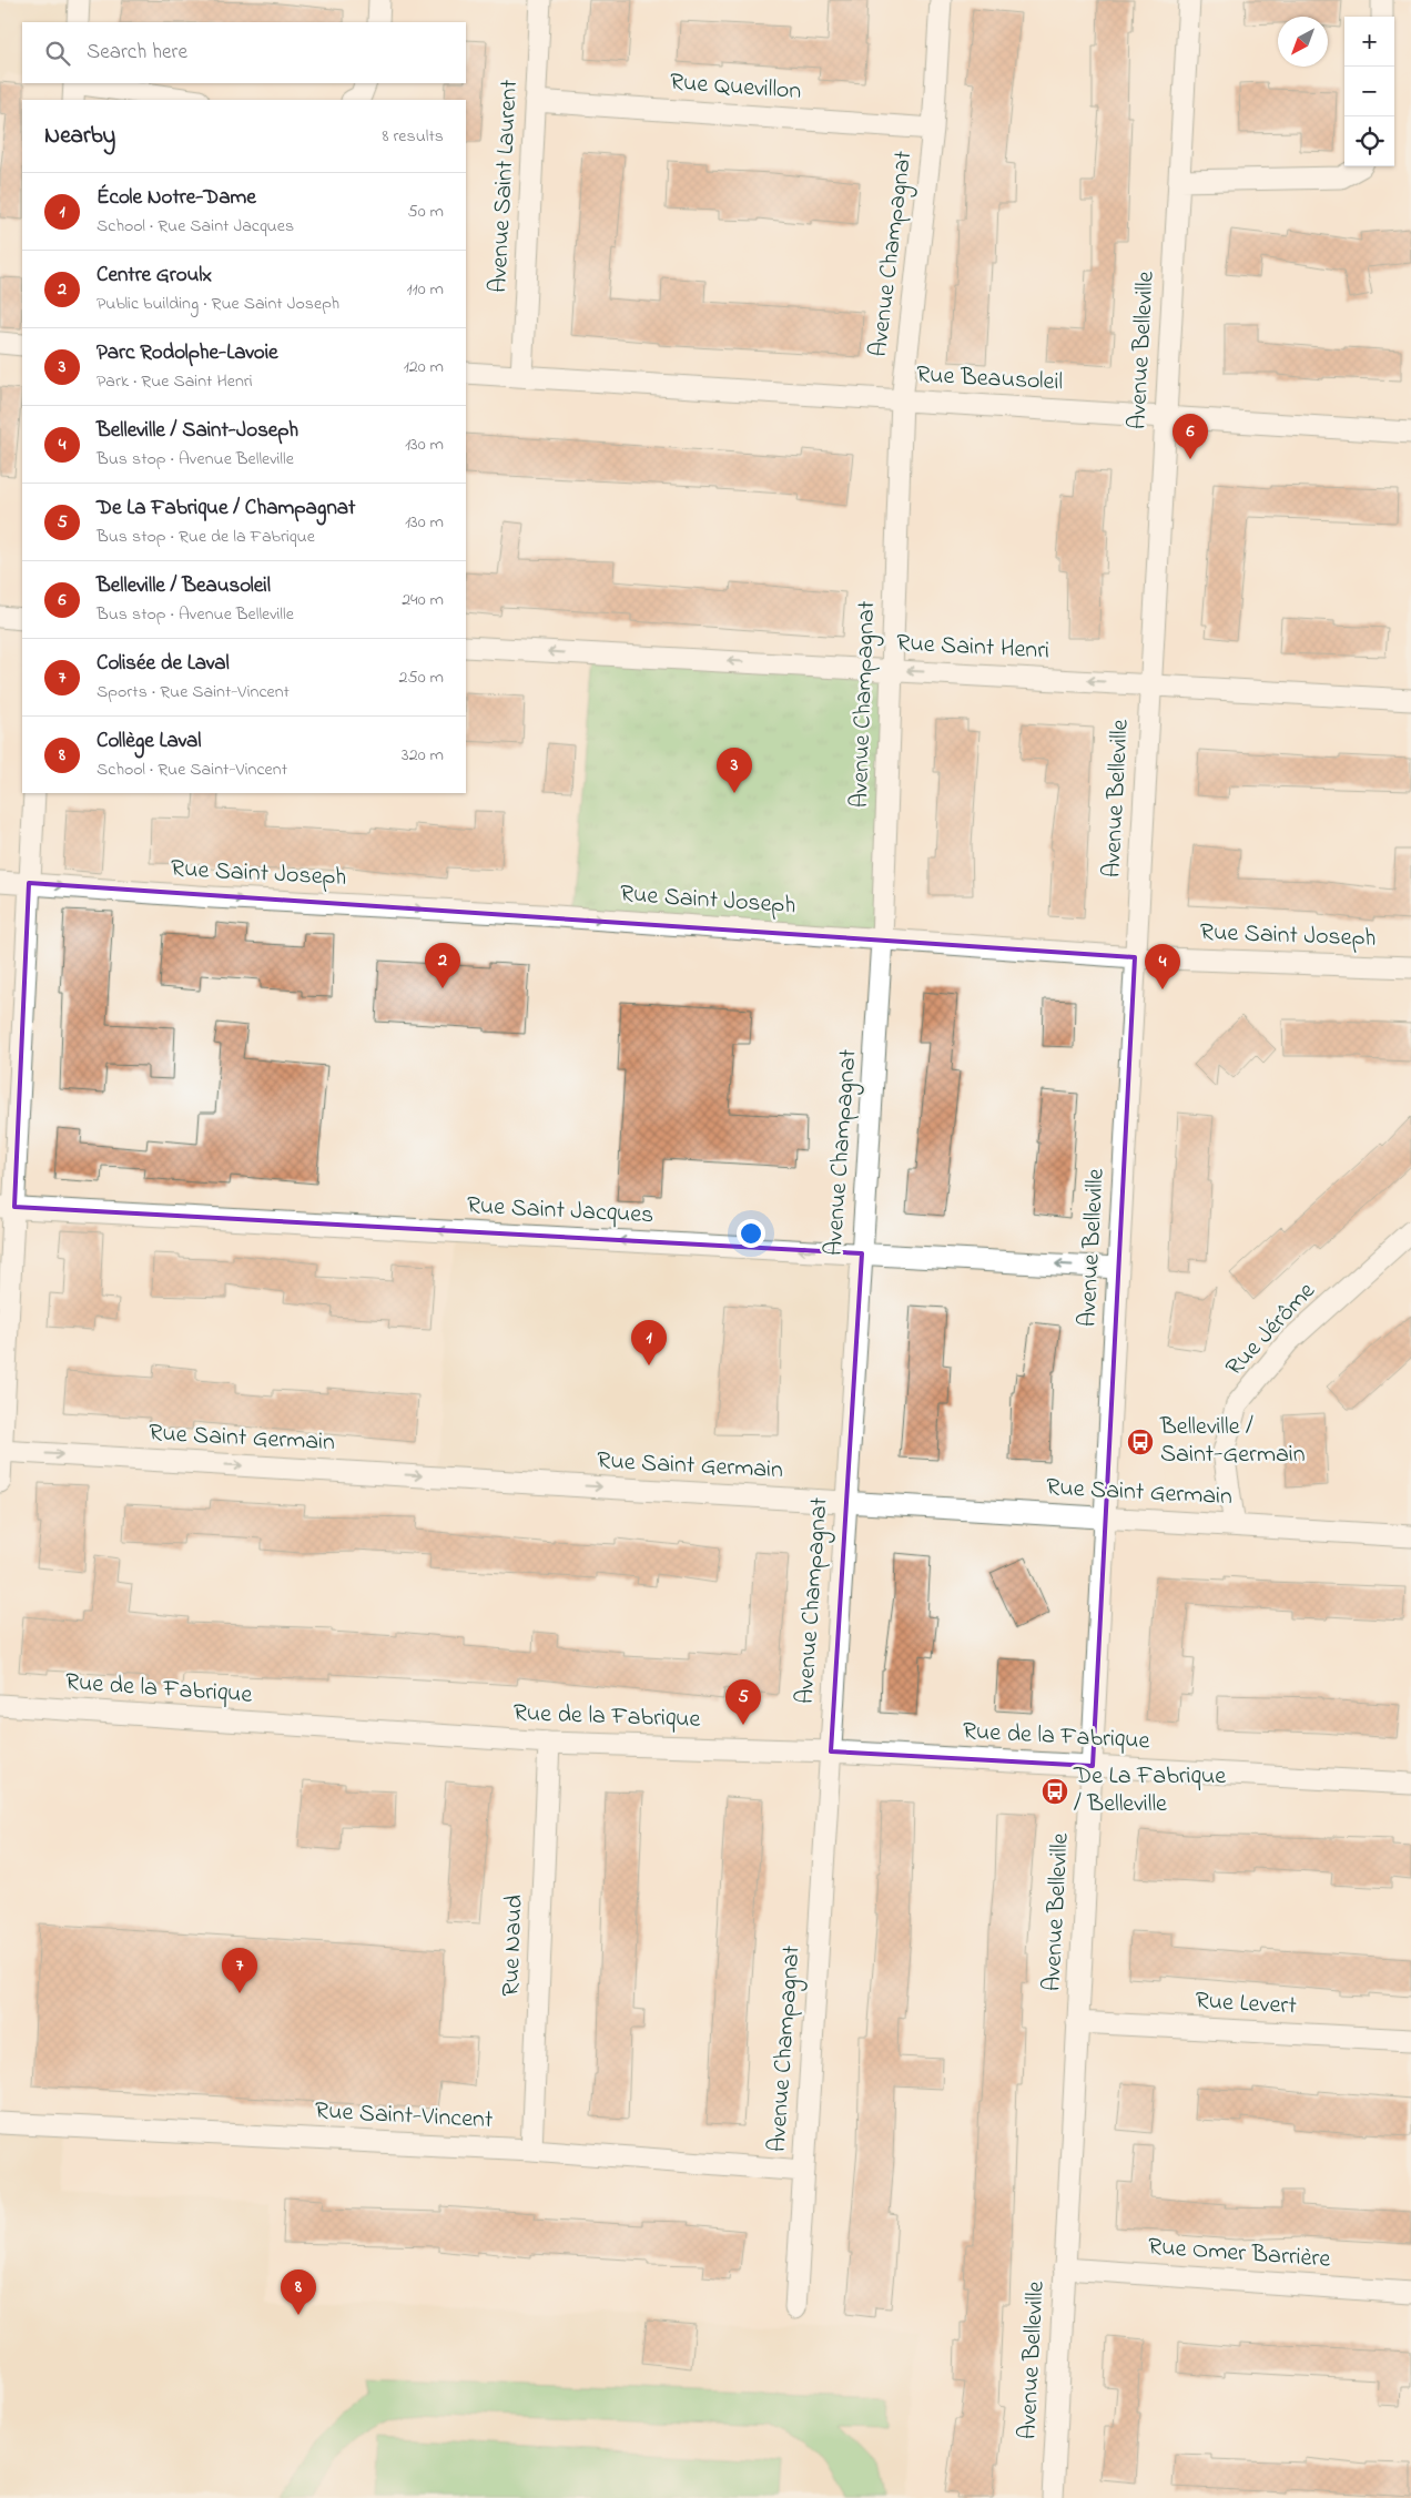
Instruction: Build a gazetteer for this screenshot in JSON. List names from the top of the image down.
{
  "streets": {
    "street": [
      "Rue Quevillon",
      "Avenue Saint Laurent",
      "Avenue Champagnat",
      "Avenue Belleville",
      "Rue Beausoleil",
      "Rue Saint Henri",
      "Rue Saint Joseph",
      "Rue Saint Jacques",
      "Rue Jérôme",
      "Rue Saint Germain",
      "Rue de la Fabrique",
      "Rue Naud",
      "Rue Levert",
      "Rue Saint-Vincent",
      "Rue Omer Barrière"
    ]
  },
  "crossings": [
    ["Rue Quevillon", "Avenue Saint Laurent"],
    ["Rue Quevillon", "Avenue Champagnat"],
    ["Avenue Saint Laurent", "Rue Beausoleil"],
    ["Avenue Champagnat", "Rue Beausoleil"],
    ["Avenue Champagnat", "Rue Saint Henri"],
    ["Avenue Champagnat", "Rue Saint Joseph"],
    ["Avenue Champagnat", "Rue Saint Jacques"],
    ["Avenue Champagnat", "Rue Saint Germain"],
    ["Avenue Champagnat", "Rue de la Fabrique"],
    ["Avenue Champagnat", "Rue Saint-Vincent"],
    ["Avenue Belleville", "Rue Beausoleil"],
    ["Avenue Belleville", "Rue Saint Henri"],
    ["Avenue Belleville", "Rue Saint Joseph"],
    ["Avenue Belleville", "Rue Saint Jacques"],
    ["Avenue Belleville", "Rue Saint Germain"],
    ["Avenue Belleville", "Rue de la Fabrique"],
    ["Avenue Belleville", "Rue Levert"],
    ["Avenue Belleville", "Rue Omer Barrière"],
    ["Rue Jérôme", "Rue Saint Germain"],
    ["Rue de la Fabrique", "Rue Naud"],
    ["Rue Naud", "Rue Saint-Vincent"]
  ],
  "one_way": [
    "Rue Saint Henri",
    "Rue Saint Joseph",
    "Rue Saint Jacques",
    "Rue Saint Germain"
  ],
  "places": {
    "bus stop": ["Belleville / Saint-Germain", "De La Fabrique / Belleville"]
  },
  "north": "bottom left",
  "page": {
    "map_buttons": ["+", "−"],
    "search": "Search here",
    "heading": ["Nearby", "8 results"],
    "list": [
      {
        "mark": "1",
        "name": "École Notre-Dame",
        "note": "School · Rue Saint Jacques",
        "value": "50 m"
      },
      {
        "mark": "2",
        "name": "Centre Groulx",
        "note": "Public building · Rue Saint Joseph",
        "value": "110 m"
      },
      {
        "mark": "3",
        "name": "Parc Rodolphe-Lavoie",
        "note": "Park · Rue Saint Henri",
        "value": "120 m"
      },
      {
        "mark": "4",
        "name": "Belleville / Saint-Joseph",
        "note": "Bus stop · Avenue Belleville",
        "value": "130 m"
      },
      {
        "mark": "5",
        "name": "De La Fabrique / Champagnat",
        "note": "Bus stop · Rue de la Fabrique",
        "value": "130 m"
      },
      {
        "mark": "6",
        "name": "Belleville / Beausoleil",
        "note": "Bus stop · Avenue Belleville",
        "value": "240 m"
      },
      {
        "mark": "7",
        "name": "Colisée de Laval",
        "note": "Sports · Rue Saint-Vincent",
        "value": "250 m"
      },
      {
        "mark": "8",
        "name": "Collège Laval",
        "note": "School · Rue Saint-Vincent",
        "value": "320 m"
      }
    ],
    "pins": [
      "6",
      "3",
      "2",
      "4",
      "1",
      "5",
      "7",
      "8"
    ]
  }
}
